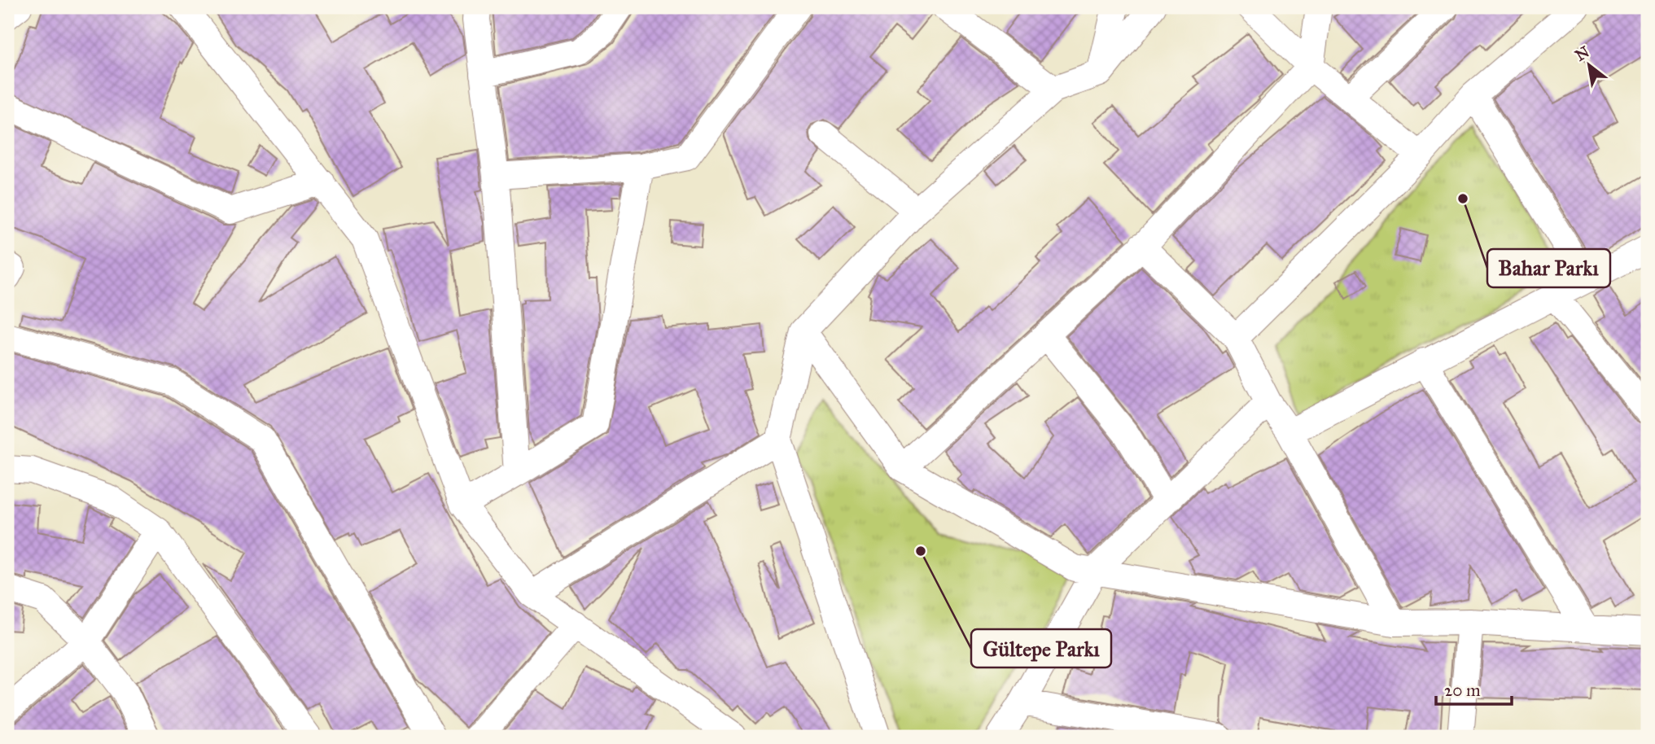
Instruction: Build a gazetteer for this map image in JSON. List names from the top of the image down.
{
  "places": ["Bahar Parkı", "Gültepe Parkı"],
  "scale_bar": "20 m",
  "north": "top left"
}
